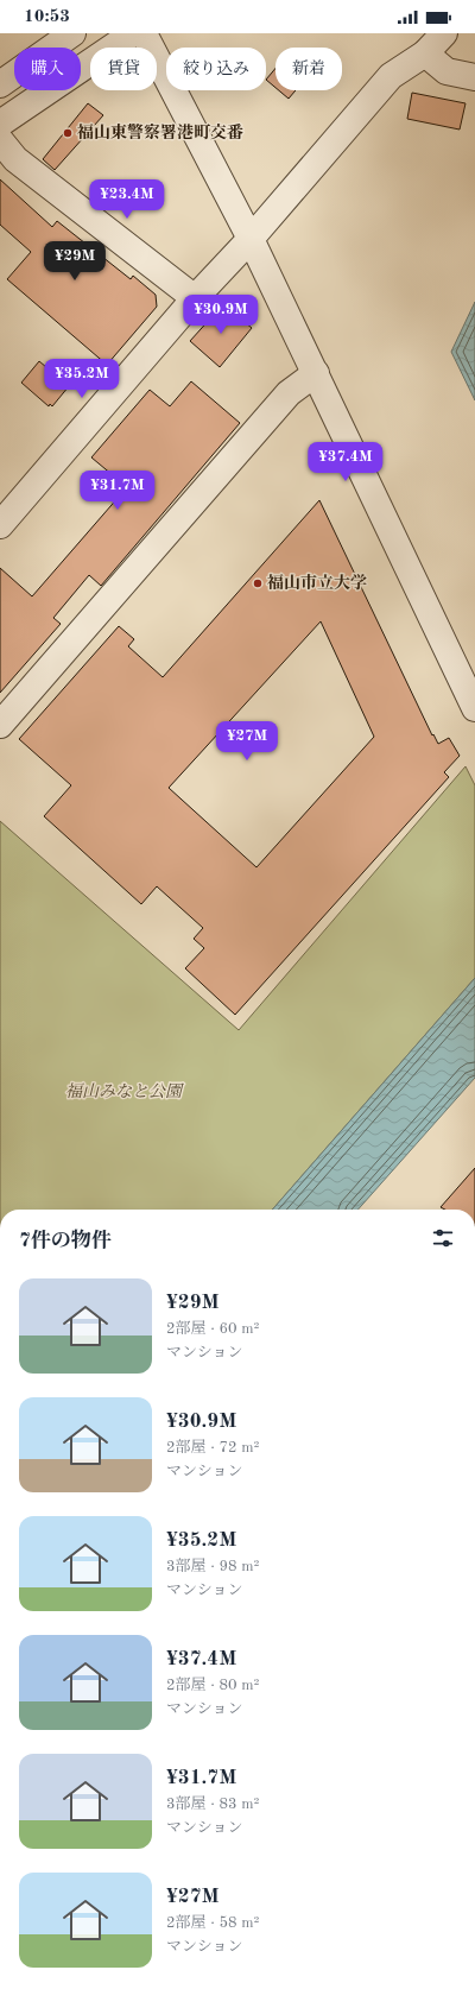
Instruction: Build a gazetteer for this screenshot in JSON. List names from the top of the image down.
{
  "parks": ["福山みなと公園"],
  "places": ["福山東警察署港町交番", "福山市立大学"],
  "page": {
    "status": "10:53",
    "chip": [
      "購入",
      "賃貸",
      "絞り込み",
      "新着"
    ],
    "price": [
      "¥23.4M",
      "¥29M",
      "¥30.9M",
      "¥35.2M",
      "¥37.4M",
      "¥31.7M",
      "¥27M"
    ],
    "heading": "7件の物件",
    "list": [
      {
        "name": "¥29M",
        "note": "2部屋 · 60 m² · マンション"
      },
      {
        "name": "¥30.9M",
        "note": "2部屋 · 72 m² · マンション"
      },
      {
        "name": "¥35.2M",
        "note": "3部屋 · 98 m² · マンション"
      },
      {
        "name": "¥37.4M",
        "note": "2部屋 · 80 m² · マンション"
      },
      {
        "name": "¥31.7M",
        "note": "3部屋 · 83 m² · マンション"
      },
      {
        "name": "¥27M",
        "note": "2部屋 · 58 m² · マンション"
      }
    ]
  }
}
